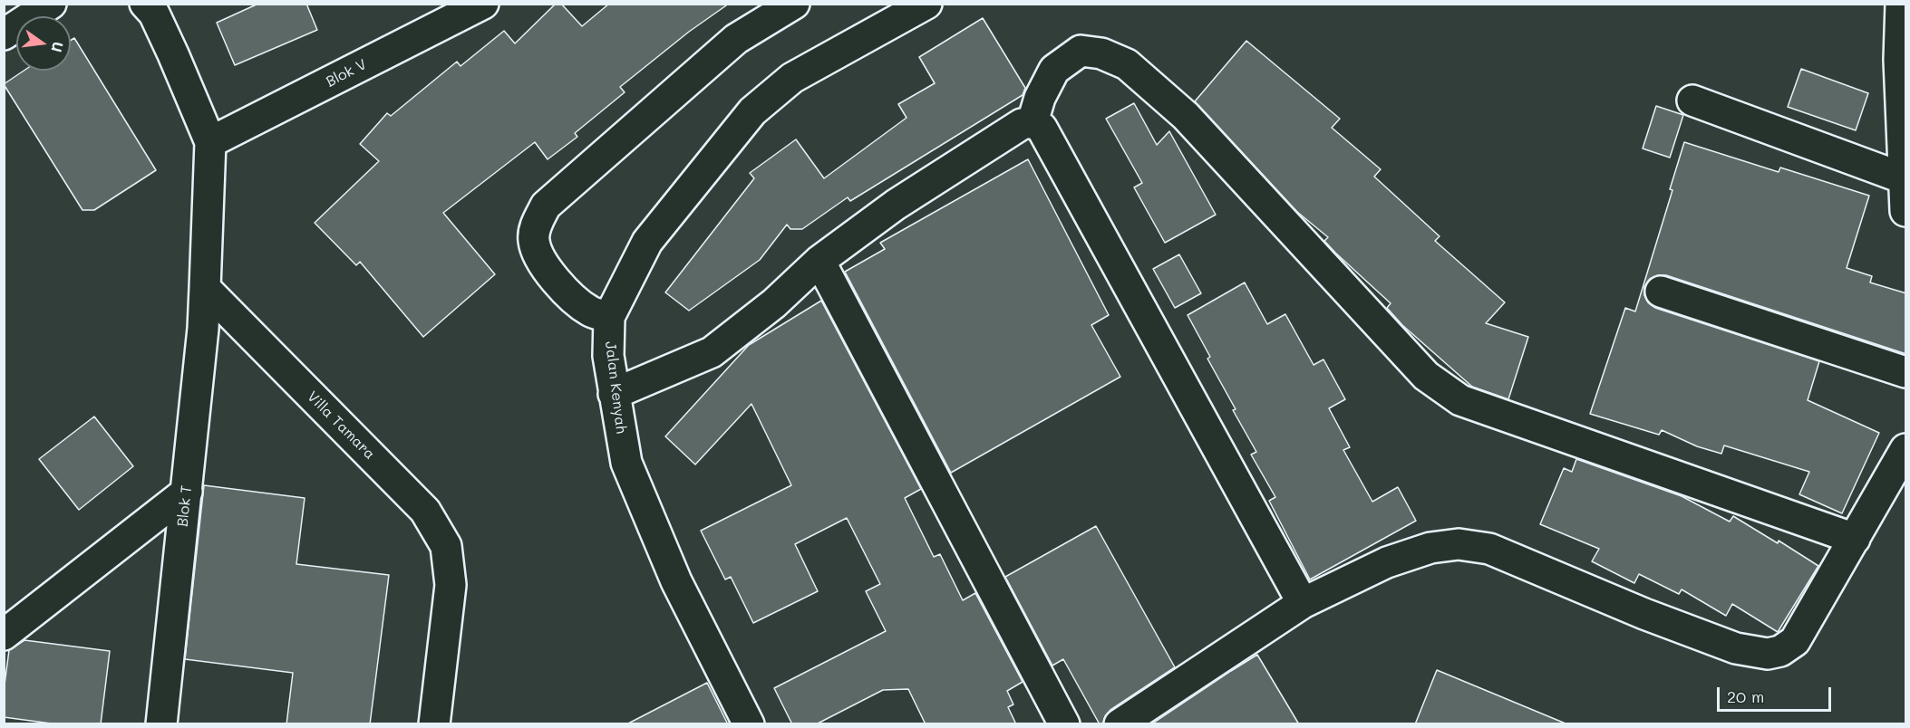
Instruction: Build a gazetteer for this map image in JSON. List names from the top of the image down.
{
  "streets": {
    "street": [
      "Blok V",
      "Jalan Kenyah",
      "Villa Tamara",
      "Blok T"
    ]
  },
  "crossings": [
    ["Villa Tamara", "Blok T"]
  ],
  "scale_bar": "20 m",
  "north": "right"
}
